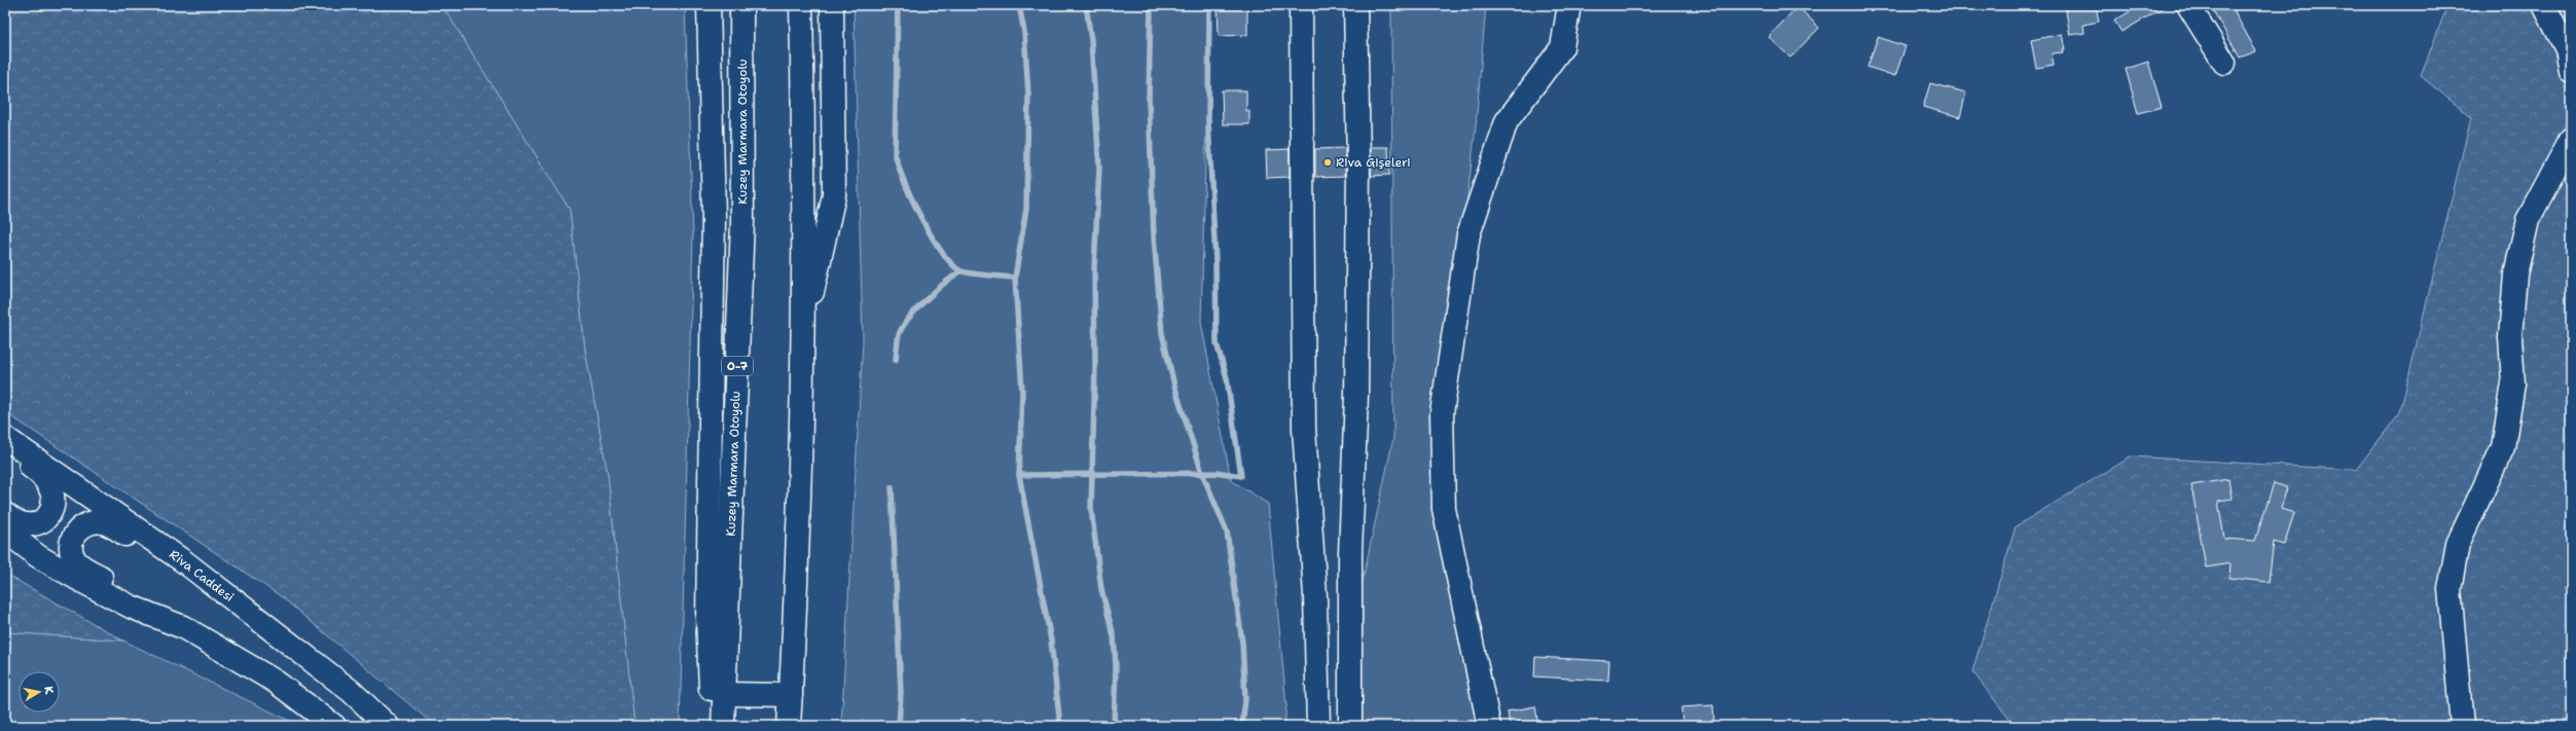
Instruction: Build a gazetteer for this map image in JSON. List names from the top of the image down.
{
  "streets": {
    "main road": ["Kuzey Marmara Otoyolu", "O-7", "Riva Caddesi"]
  },
  "places": ["Riva Gişeleri"],
  "north": "right"
}
